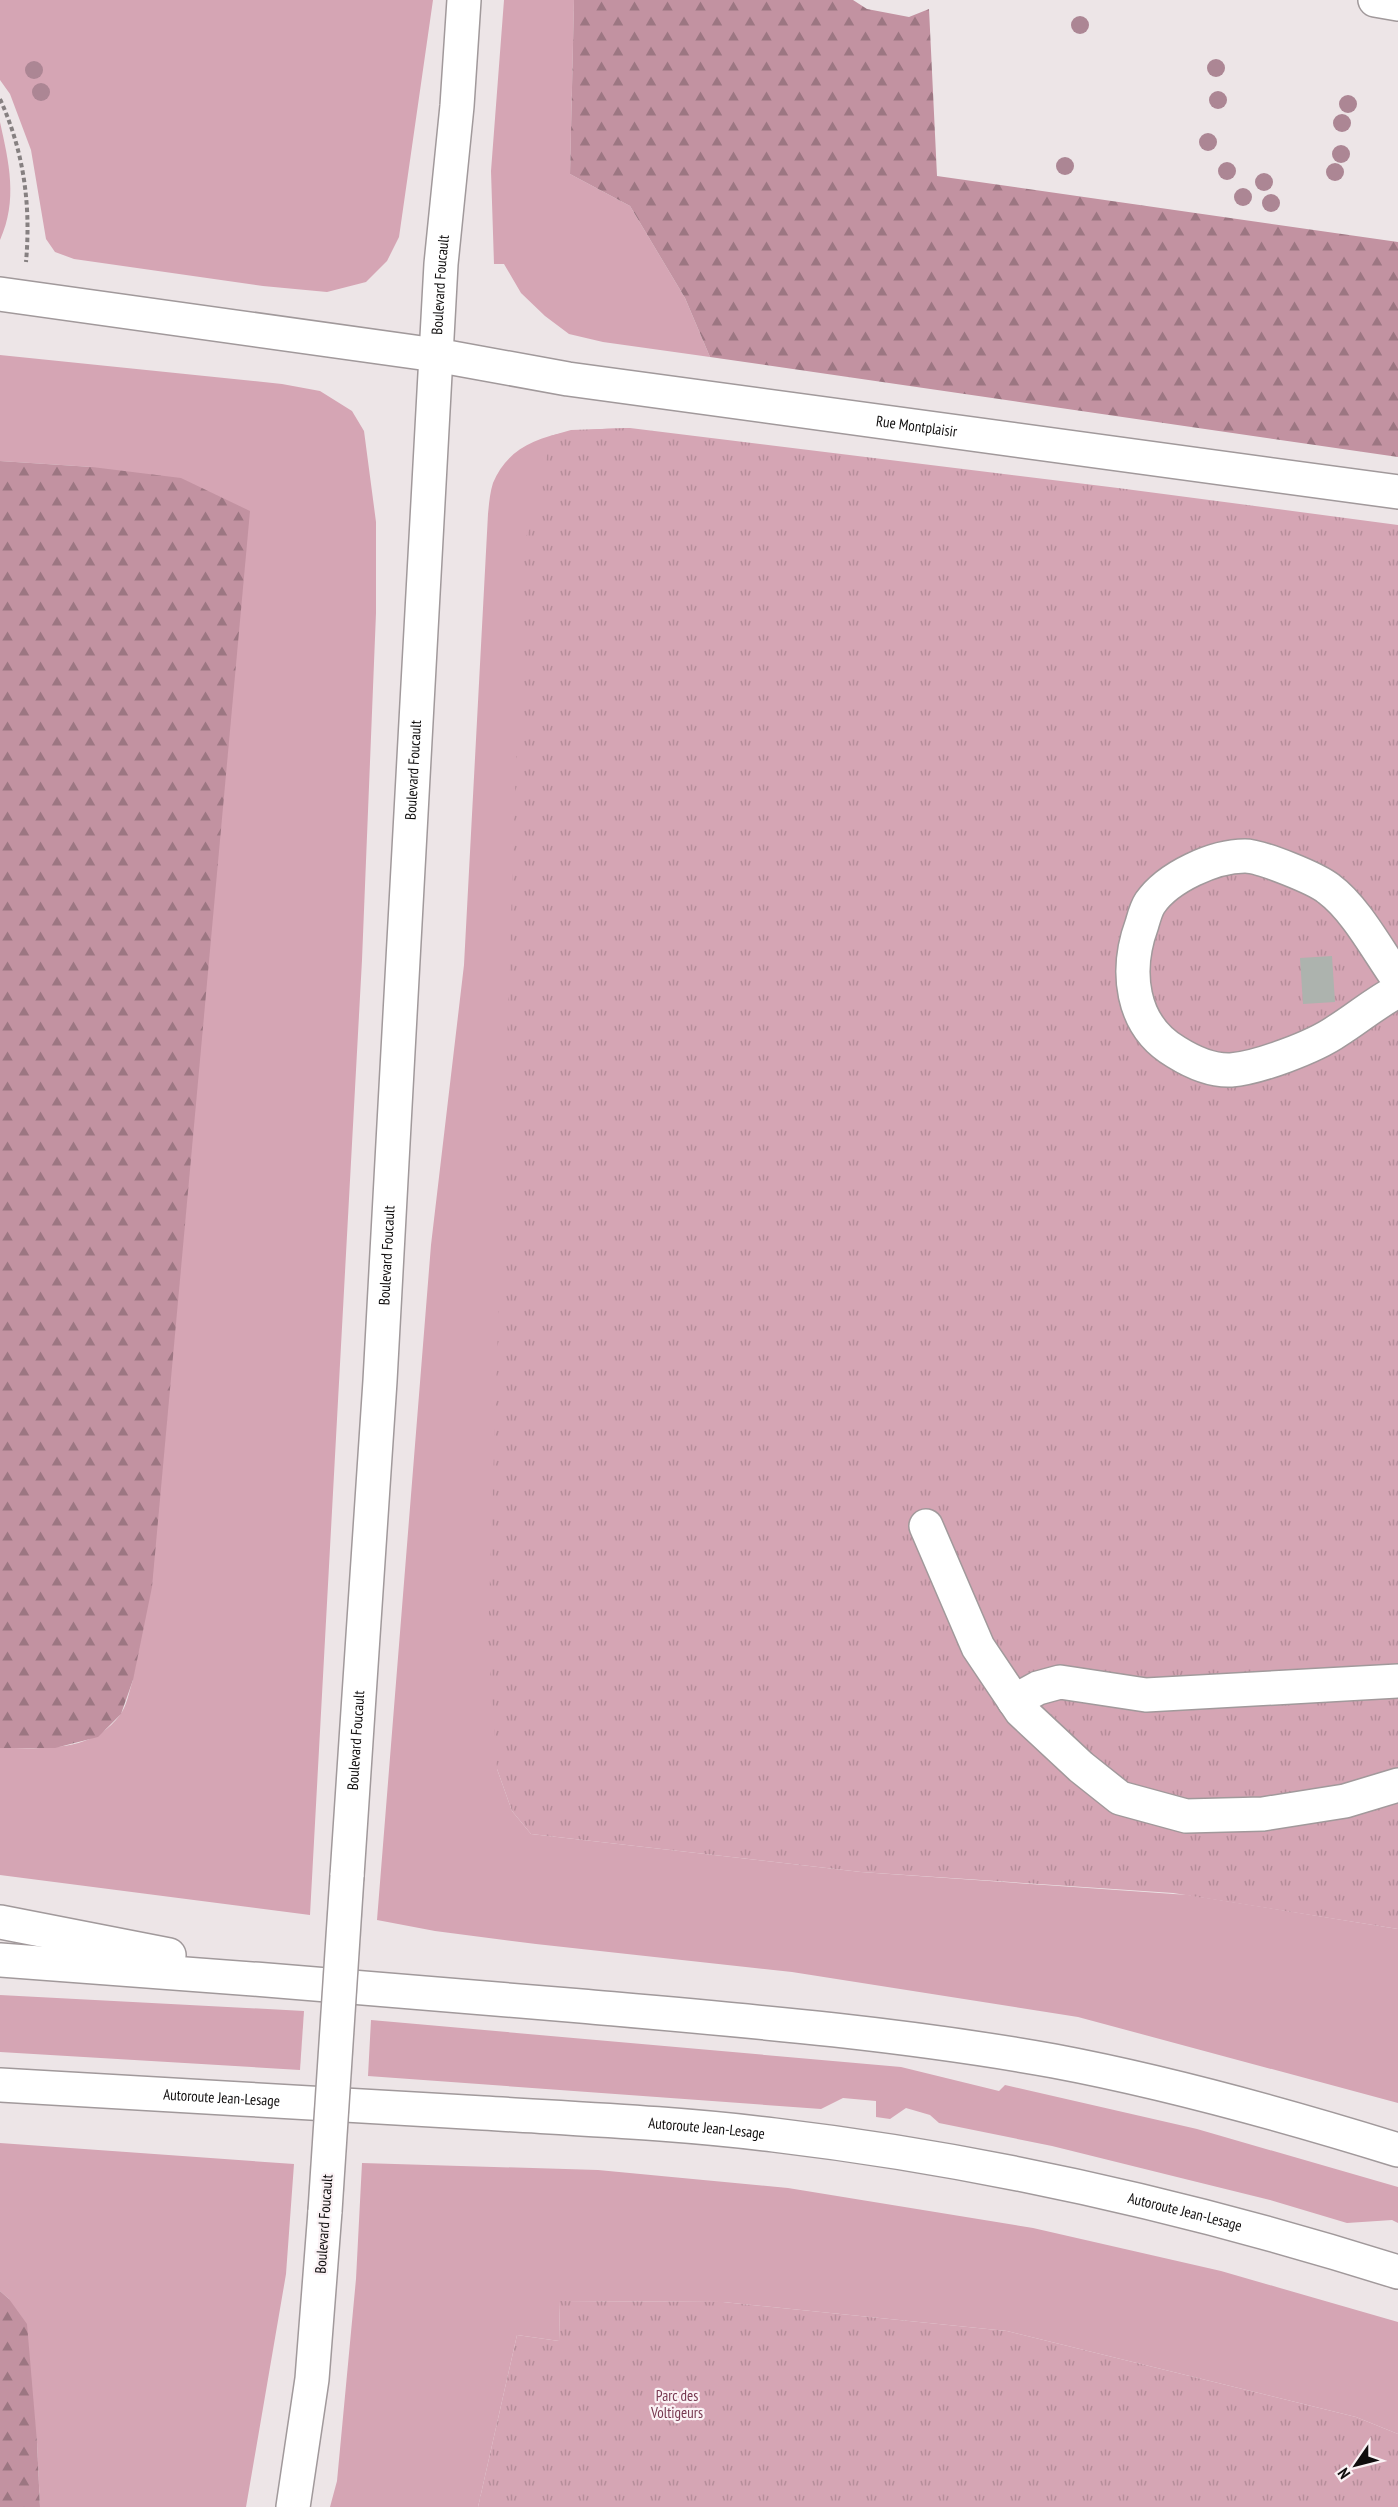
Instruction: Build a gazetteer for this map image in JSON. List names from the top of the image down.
{
  "streets": {
    "main road": ["Boulevard Foucault", "Rue Montplaisir", "Autoroute Jean-Lesage"]
  },
  "crossings": [
    ["Boulevard Foucault", "Rue Montplaisir"]
  ],
  "parks": ["Parc des Voltigeurs"],
  "north": "bottom left"
}
